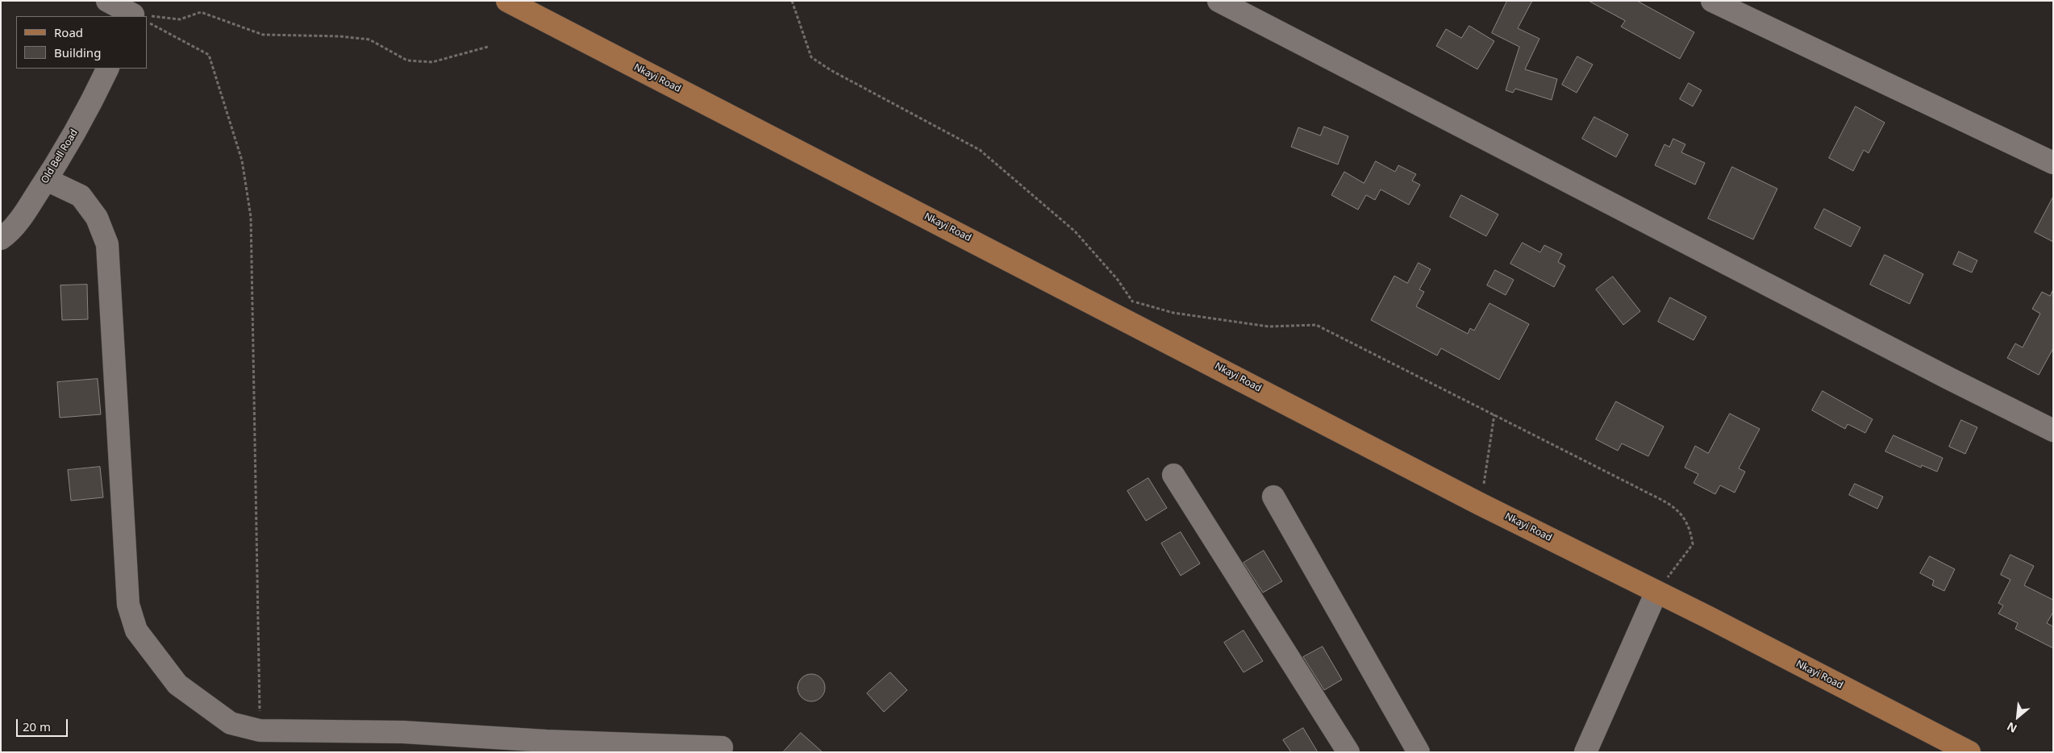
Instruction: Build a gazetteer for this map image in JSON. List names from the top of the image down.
{
  "streets": {
    "main road": ["Nkayi Road"],
    "street": ["Old Bell Road"]
  },
  "legend": ["Road", "Building"],
  "scale_bar": "20 m",
  "north": "bottom left"
}
